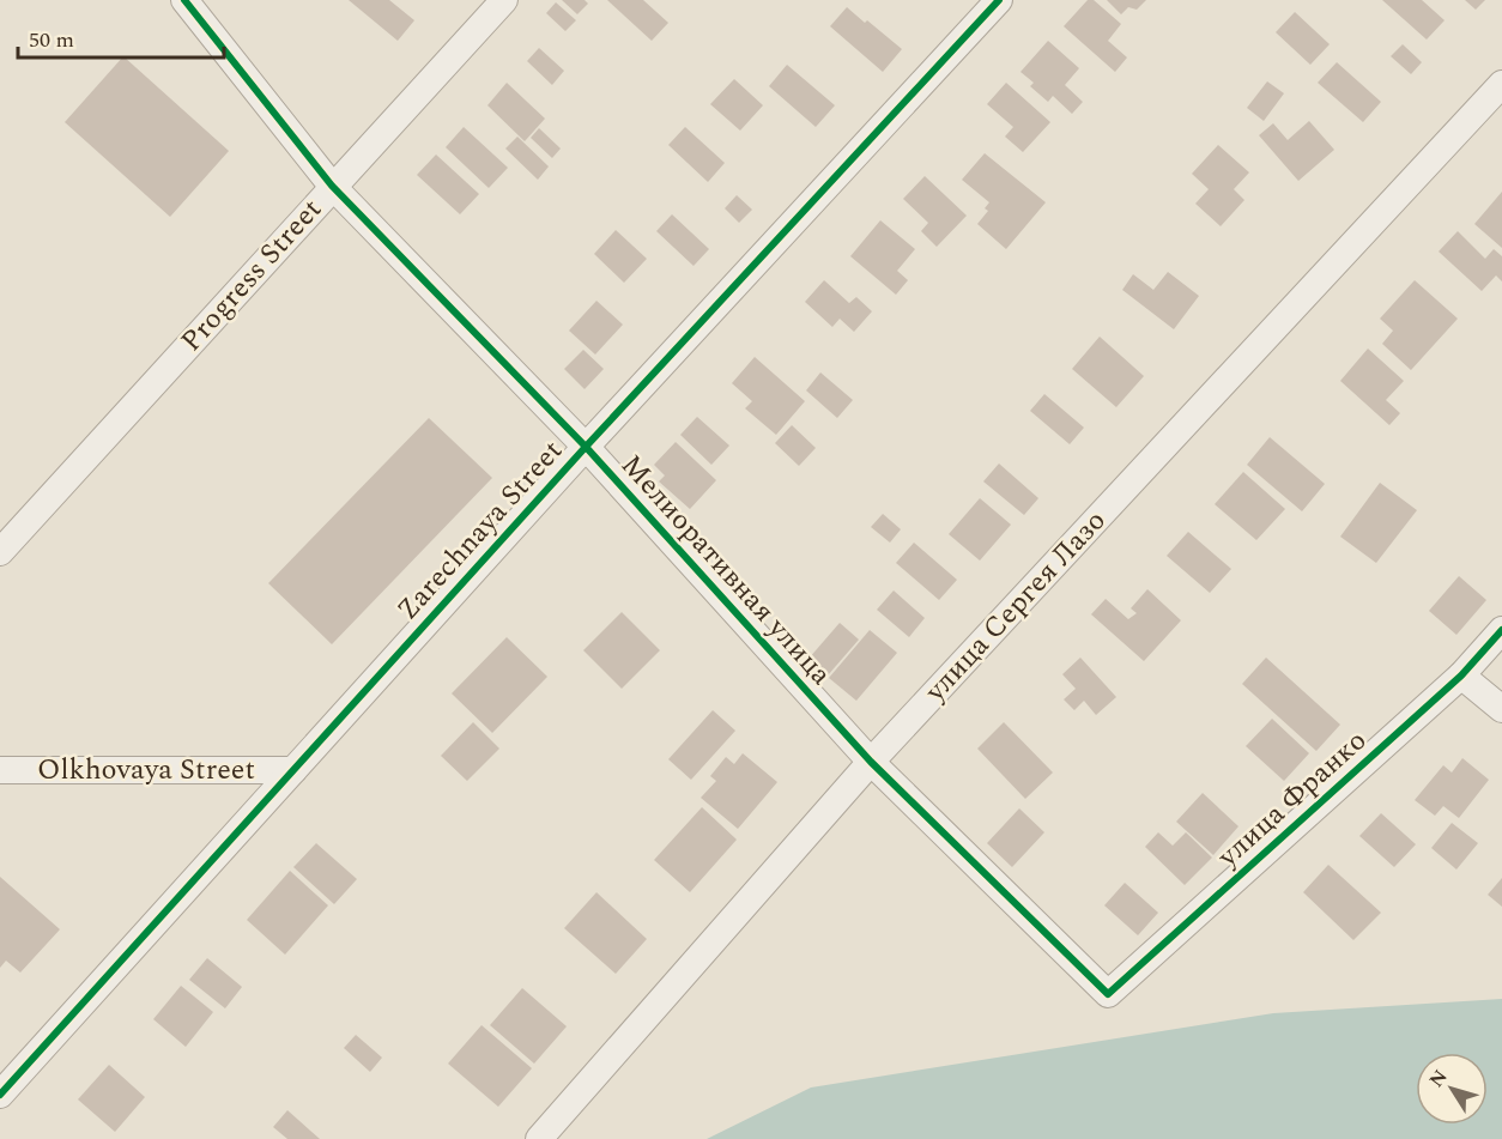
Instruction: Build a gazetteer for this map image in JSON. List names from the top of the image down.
{
  "streets": {
    "street": [
      "Progress Street",
      "Zarechnaya Street",
      "Мелиоративная улица",
      "улица Сергея Лазо",
      "Olkhovaya Street",
      "улица Франко"
    ]
  },
  "crossings": [
    ["Progress Street", "Мелиоративная улица"],
    ["Zarechnaya Street", "Мелиоративная улица"],
    ["Zarechnaya Street", "Olkhovaya Street"],
    ["Мелиоративная улица", "улица Сергея Лазо"],
    ["Мелиоративная улица", "улица Франко"]
  ],
  "scale_bar": "50 m",
  "north": "top left"
}
